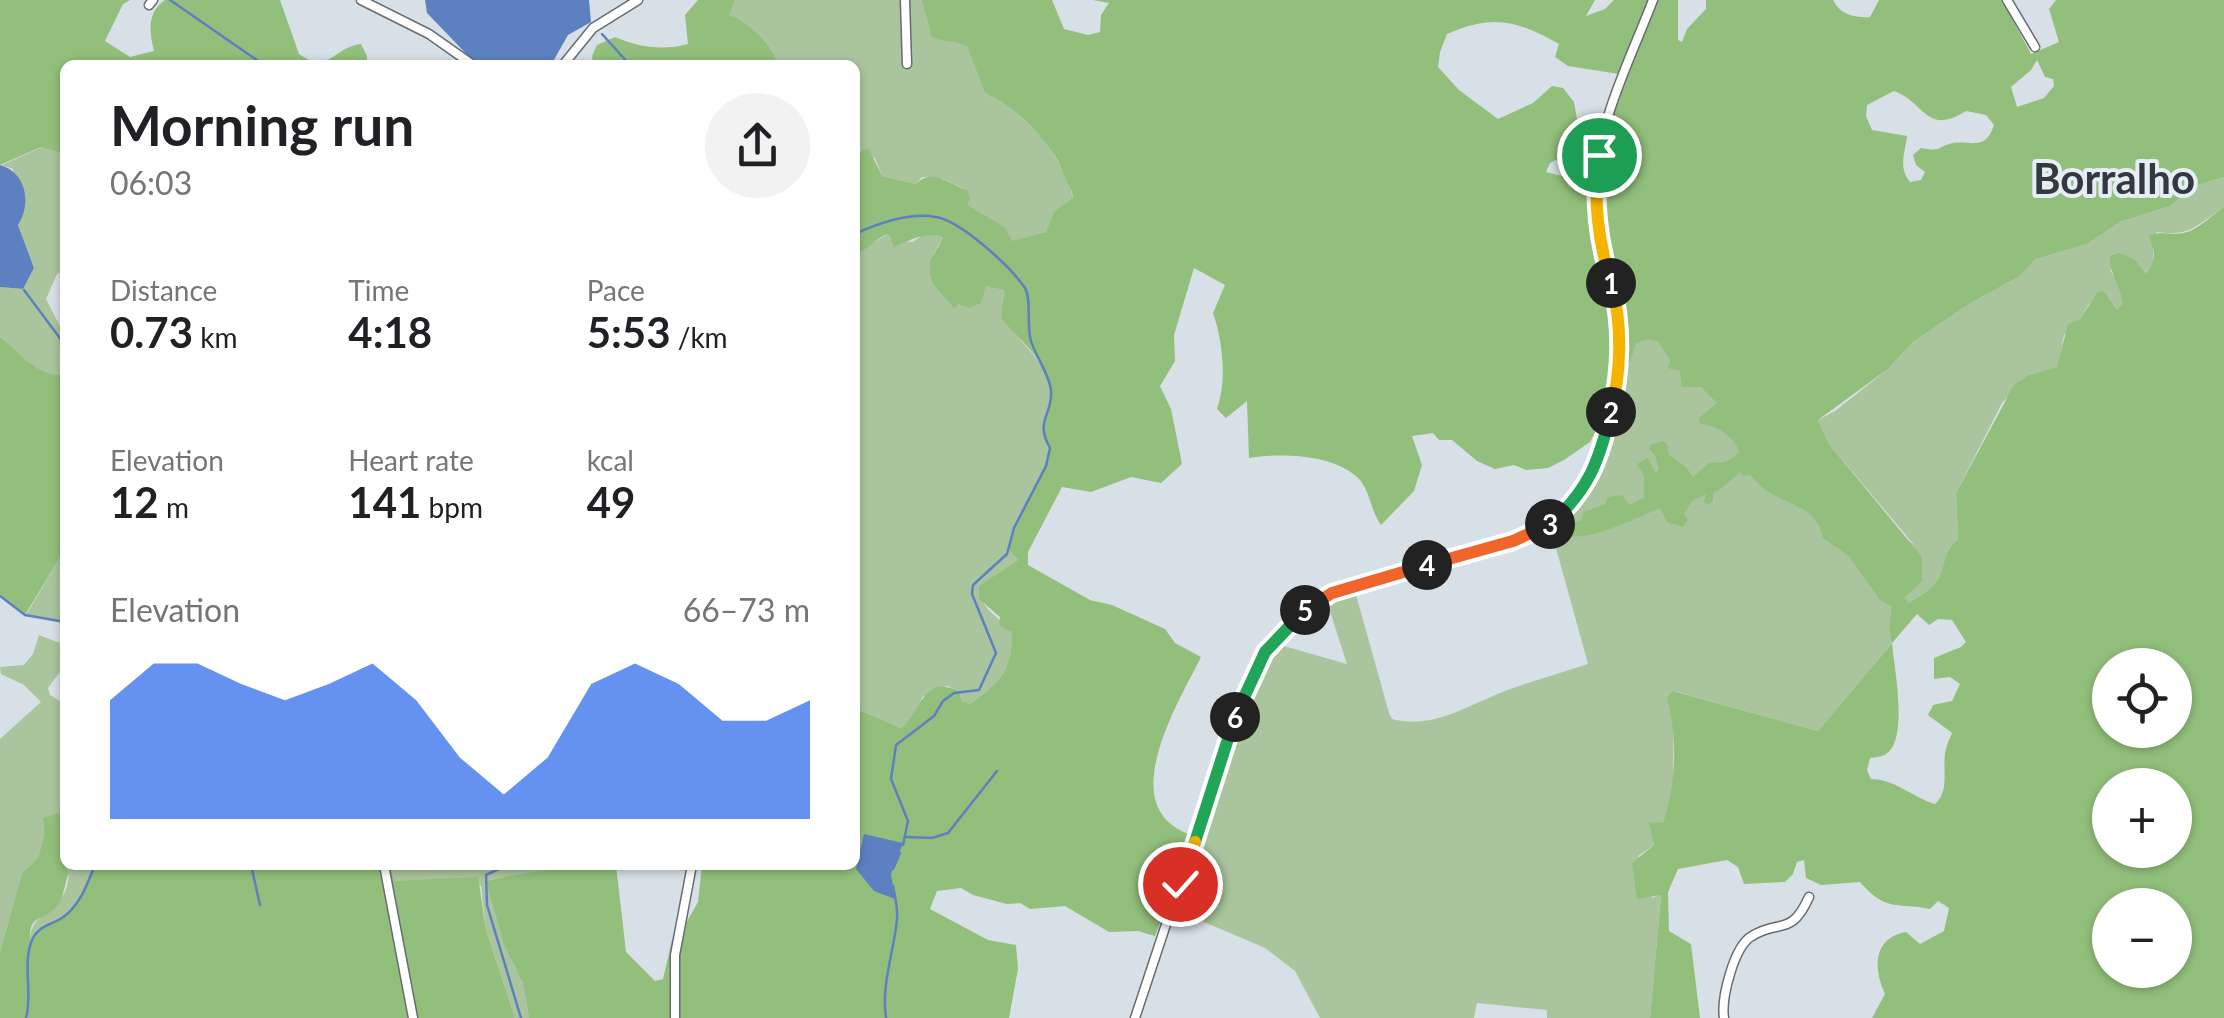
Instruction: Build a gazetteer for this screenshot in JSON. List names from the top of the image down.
{
  "districts": ["Borralho"],
  "page": {
    "heading": ["Morning run", "06:03"],
    "stats": [
      ["Distance", "0.73 km"],
      ["Time", "4:18"],
      ["Pace", "5:53 /km"],
      ["Elevation", "12 m"],
      ["Heart rate", "141 bpm"],
      ["kcal", "49"]
    ],
    "pins": [
      "1",
      "2",
      "3",
      "4",
      "5",
      "6"
    ],
    "chart": ["Elevation", "66–73 m"],
    "map_buttons": ["+", "−"]
  }
}
